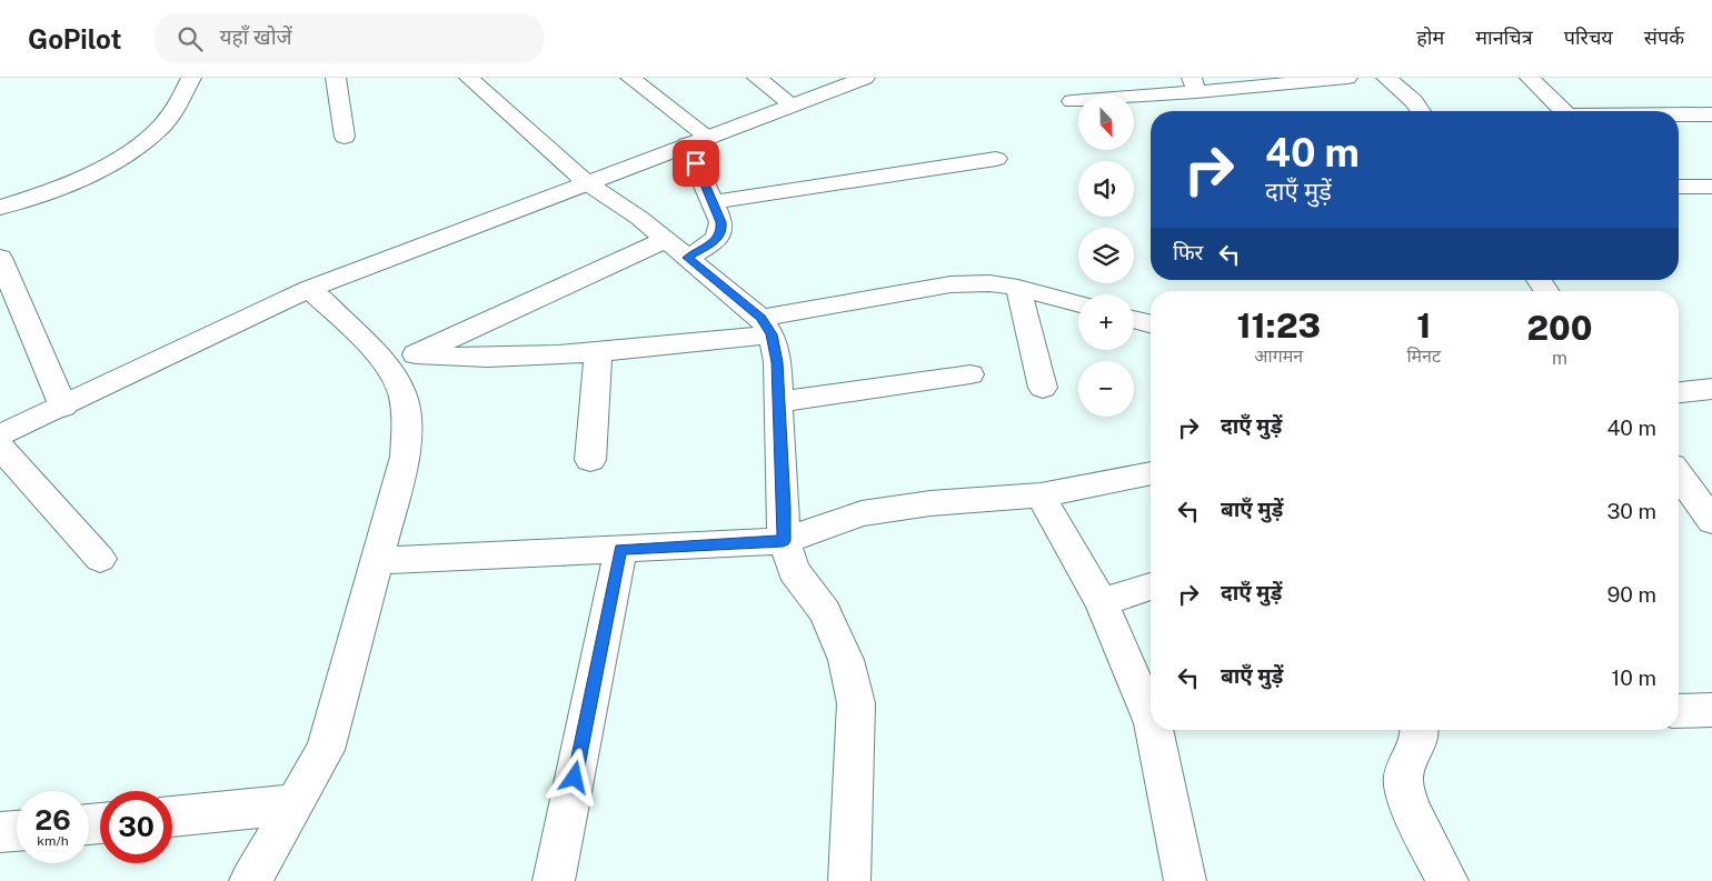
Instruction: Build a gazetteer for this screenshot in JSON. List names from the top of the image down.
{
  "north": "bottom",
  "page": {
    "header": "GoPilot",
    "search": "यहाँ खोजें",
    "nav": [
      "होम",
      "मानचित्र",
      "परिचय",
      "संपर्क"
    ],
    "map_buttons": ["+", "−"],
    "turn": ["40 m", "दाएँ मुड़ें"],
    "then": "फिर",
    "eta": [
      "11:23",
      "आगमन",
      "1",
      "मिनट",
      "200",
      "m"
    ],
    "list": [
      {
        "name": "दाएँ मुड़ें",
        "value": "40 m"
      },
      {
        "name": "बाएँ मुड़ें",
        "value": "30 m"
      },
      {
        "name": "दाएँ मुड़ें",
        "value": "90 m"
      },
      {
        "name": "बाएँ मुड़ें",
        "value": "10 m"
      }
    ],
    "speed": "26 km/h",
    "limit": "30"
  }
}
